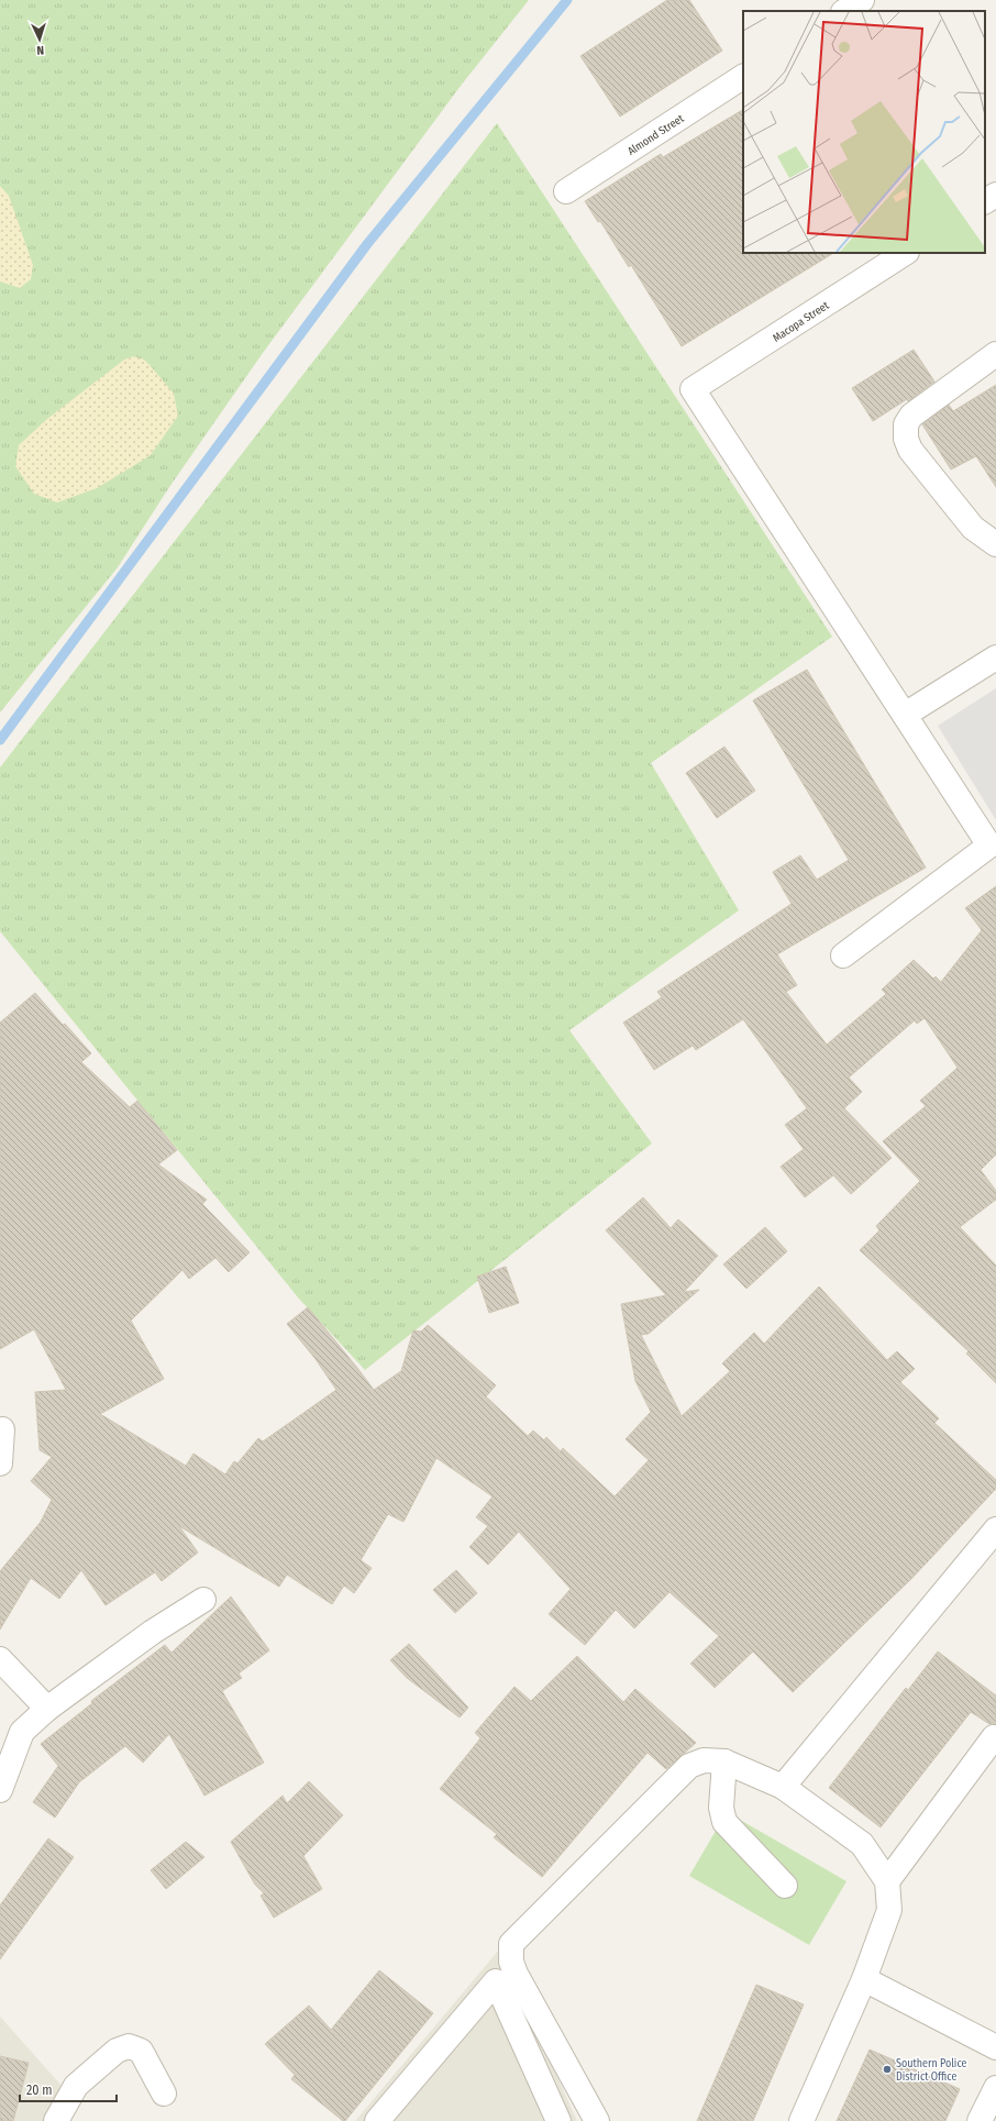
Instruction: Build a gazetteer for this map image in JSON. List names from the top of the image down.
{
  "streets": {
    "street": ["Almond Street", "Macopa Street"]
  },
  "places": ["Southern Police District Office"],
  "scale_bar": "20 m",
  "north": "bottom"
}
